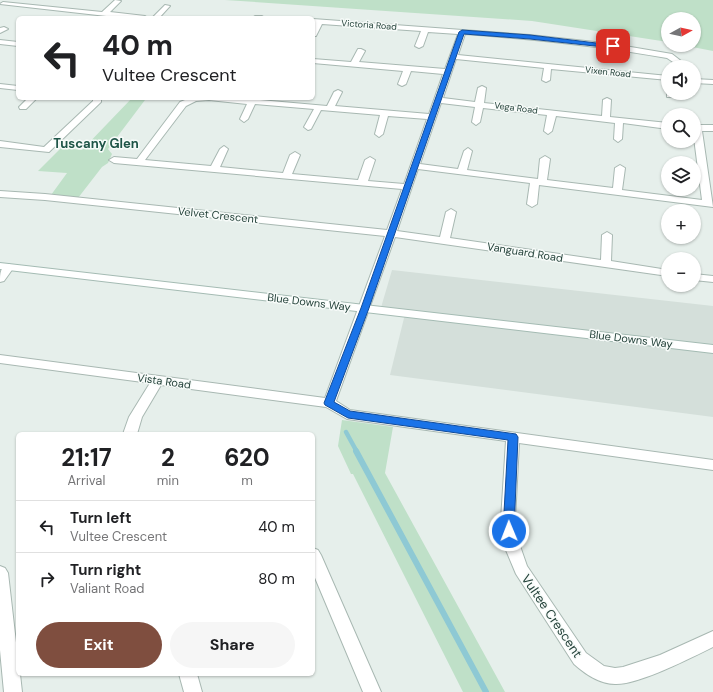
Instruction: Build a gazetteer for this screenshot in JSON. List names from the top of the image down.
{
  "streets": {
    "street": [
      "Victoria Road",
      "Vixen Road",
      "Vega Road",
      "Velvet Crescent",
      "Vanguard Road",
      "Blue Downs Way",
      "Vista Road",
      "Vultee Crescent"
    ]
  },
  "crossings": [
    ["Velvet Crescent", "Vanguard Road"]
  ],
  "districts": ["Tuscany Glen"],
  "north": "right",
  "page": {
    "map_buttons": ["+", "−"],
    "turn": ["40 m", "Vultee Crescent"],
    "eta": [
      "21:17",
      "Arrival",
      "2",
      "min",
      "620",
      "m"
    ],
    "list": [
      {
        "name": "Turn left",
        "note": "Vultee Crescent",
        "value": "40 m"
      },
      {
        "name": "Turn right",
        "note": "Valiant Road",
        "value": "80 m"
      }
    ],
    "buttons": ["Exit", "Share"]
  }
}
